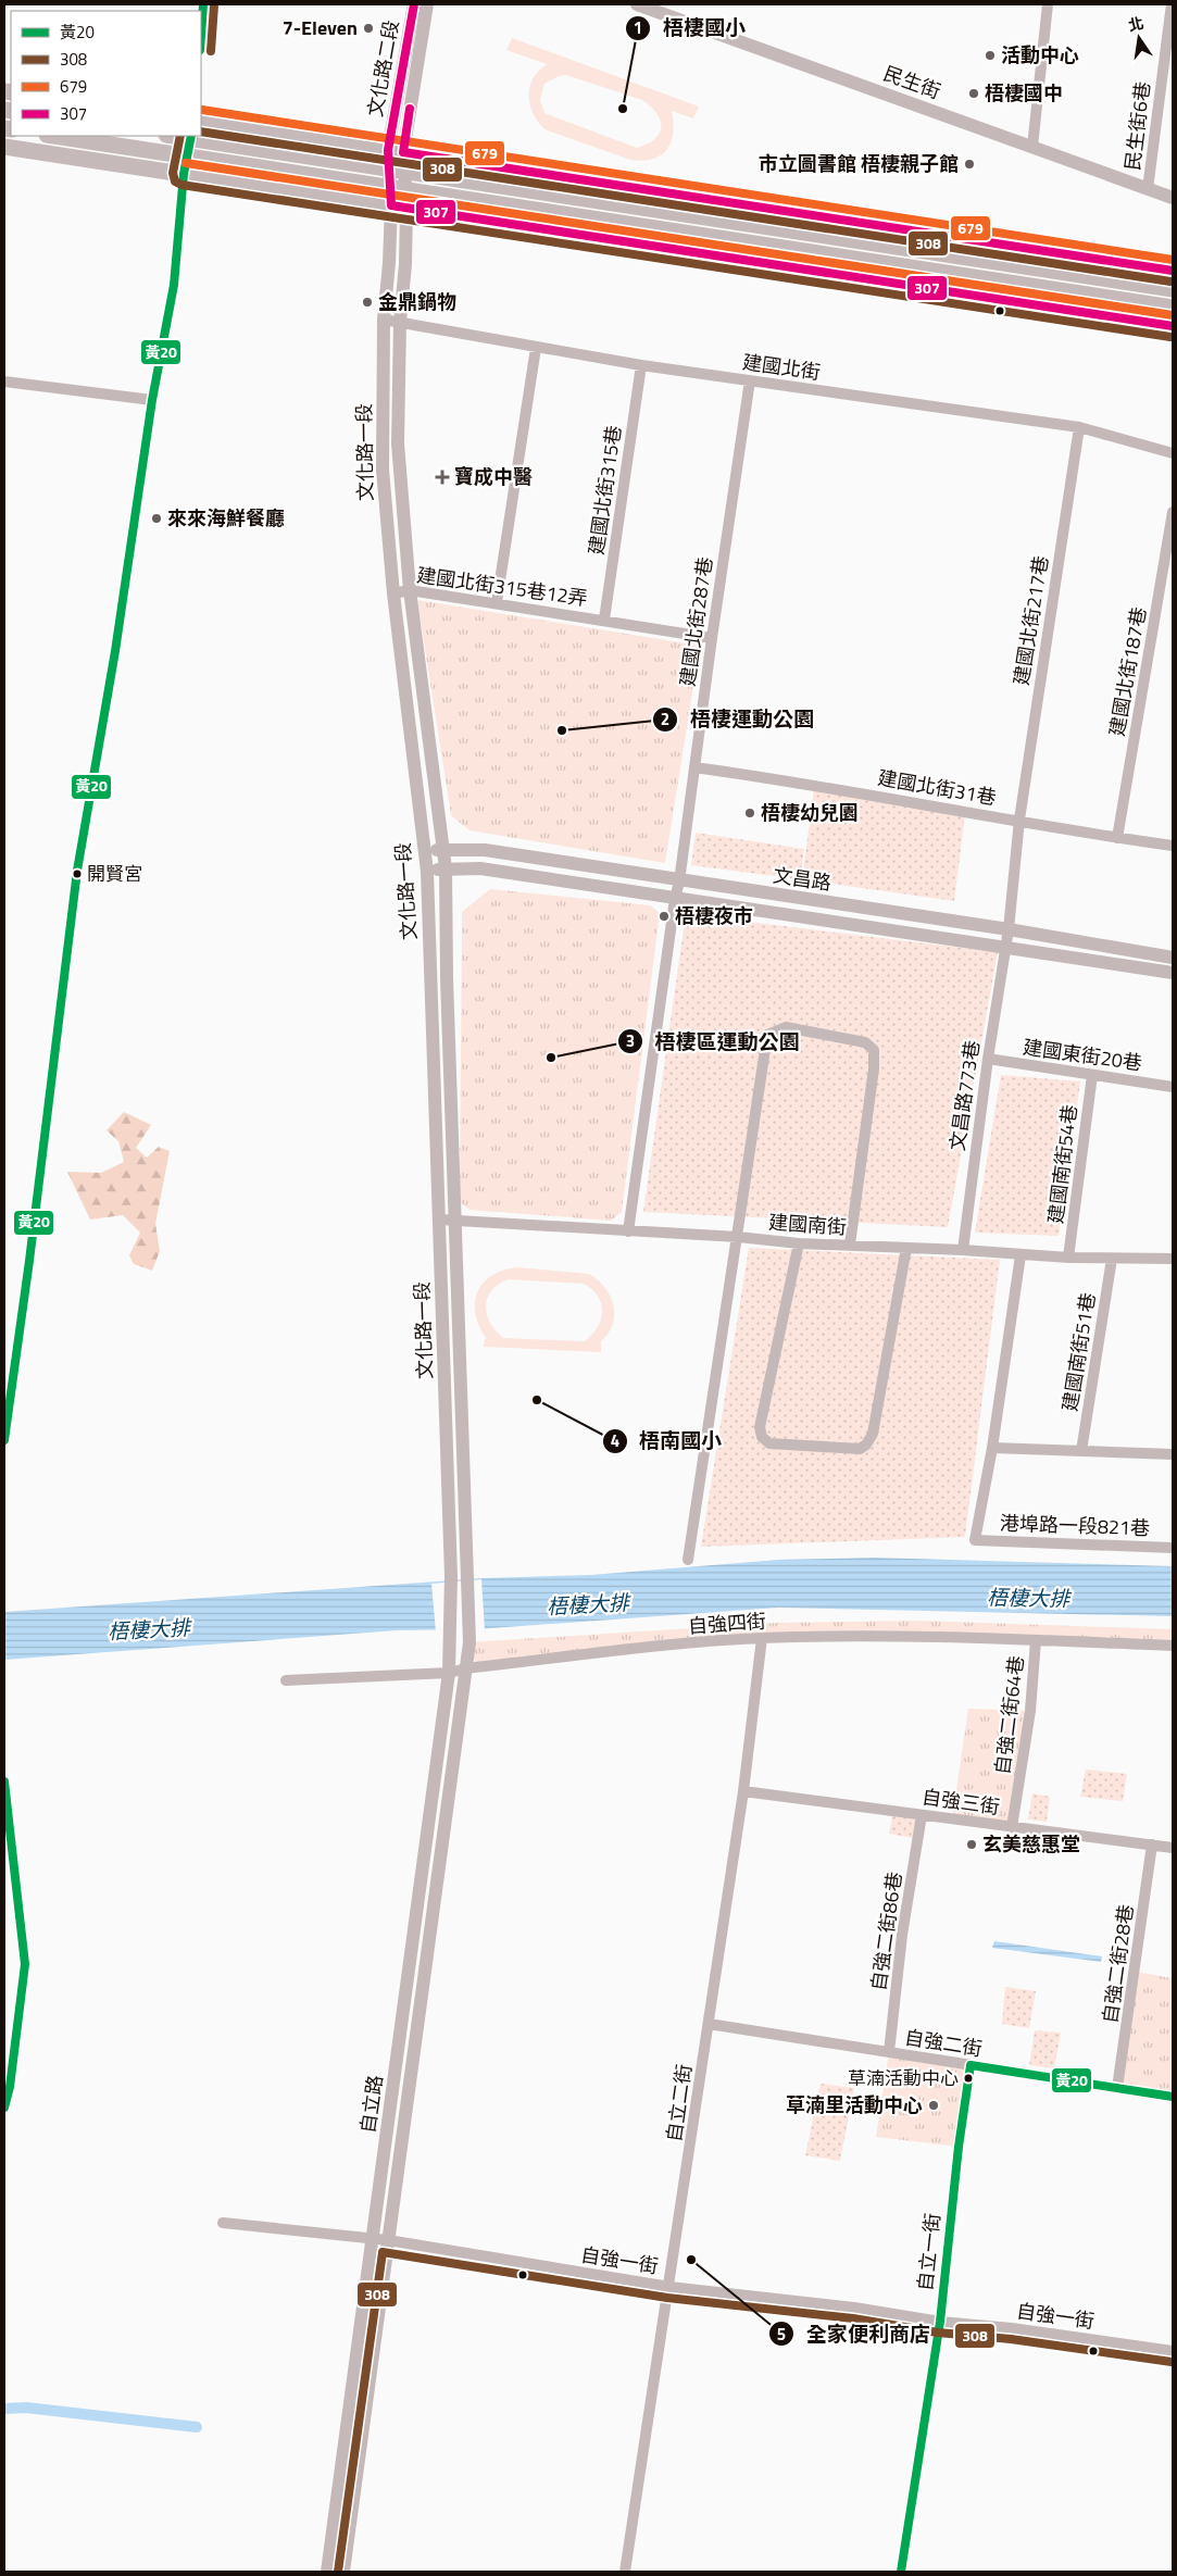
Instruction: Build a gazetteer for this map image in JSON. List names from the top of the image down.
{
  "streets": {
    "street": [
      "文化路二段",
      "民生街",
      "民生街6巷",
      "建國北街",
      "文化路一段",
      "建國北街315巷",
      "建國北街315巷12弄",
      "建國北街217巷",
      "建國北街287巷",
      "建國北街187巷",
      "建國北街31巷",
      "文昌路",
      "建國東街20巷",
      "文昌路773巷",
      "建國南街54巷",
      "建國南街",
      "建國南街51巷",
      "港埠路一段821巷",
      "自強四街",
      "自強二街64巷",
      "自強三街",
      "自強二街86巷",
      "自強二街28巷",
      "自強二街",
      "自立二街",
      "自立路",
      "自立一街",
      "自強一街"
    ]
  },
  "crossings": [
    ["文化路二段", "文化路一段"],
    ["民生街", "民生街6巷"],
    ["建國北街", "文化路一段"],
    ["建國北街", "建國北街315巷"],
    ["建國北街", "建國北街217巷"],
    ["建國北街", "建國北街287巷"],
    ["文化路一段", "建國北街315巷12弄"],
    ["文化路一段", "文昌路"],
    ["文化路一段", "建國南街"],
    ["文化路一段", "自立路"],
    ["建國北街315巷", "建國北街315巷12弄"],
    ["建國北街315巷12弄", "建國北街287巷"],
    ["建國北街217巷", "建國北街31巷"],
    ["建國北街217巷", "文昌路"],
    ["建國北街217巷", "文昌路773巷"],
    ["建國北街287巷", "建國北街31巷"],
    ["建國北街287巷", "文昌路"],
    ["建國北街287巷", "建國南街"],
    ["建國北街187巷", "建國北街31巷"],
    ["文昌路", "文昌路773巷"],
    ["建國東街20巷", "文昌路773巷"],
    ["建國東街20巷", "建國南街54巷"],
    ["文昌路773巷", "建國南街"],
    ["建國南街54巷", "建國南街"],
    ["建國南街", "建國南街51巷"],
    ["自強四街", "自強二街64巷"],
    ["自強四街", "自立二街"],
    ["自強四街", "自立路"],
    ["自強二街64巷", "自強三街"],
    ["自強三街", "自強二街86巷"],
    ["自強三街", "自強二街28巷"],
    ["自強三街", "自立二街"],
    ["自強二街86巷", "自強二街"],
    ["自強二街28巷", "自強二街"],
    ["自強二街", "自立二街"],
    ["自強二街", "自立一街"],
    ["自立二街", "自強一街"],
    ["自立路", "自強一街"],
    ["自立一街", "自強一街"]
  ],
  "water": ["梧棲大排"],
  "places": {
    "other": [
      "7-Eleven",
      "活動中心",
      "梧棲國中",
      "梧棲國小",
      "市立圖書館 梧棲親子館",
      "金鼎鍋物",
      "來來海鮮餐廳",
      "梧棲運動公園",
      "梧棲幼兒園",
      "開賢宮",
      "梧棲夜市",
      "梧棲區運動公園",
      "梧南國小",
      "玄美慈惠堂",
      "草湳活動中心",
      "草湳里活動中心",
      "全家便利商店"
    ],
    "health": ["寶成中醫"]
  },
  "lines": [
    "transit line 黃20",
    "transit line 307",
    "transit line 308",
    "transit line 679"
  ],
  "legend": [
    "黃20",
    "308",
    "679",
    "307"
  ],
  "north": "top"
}
